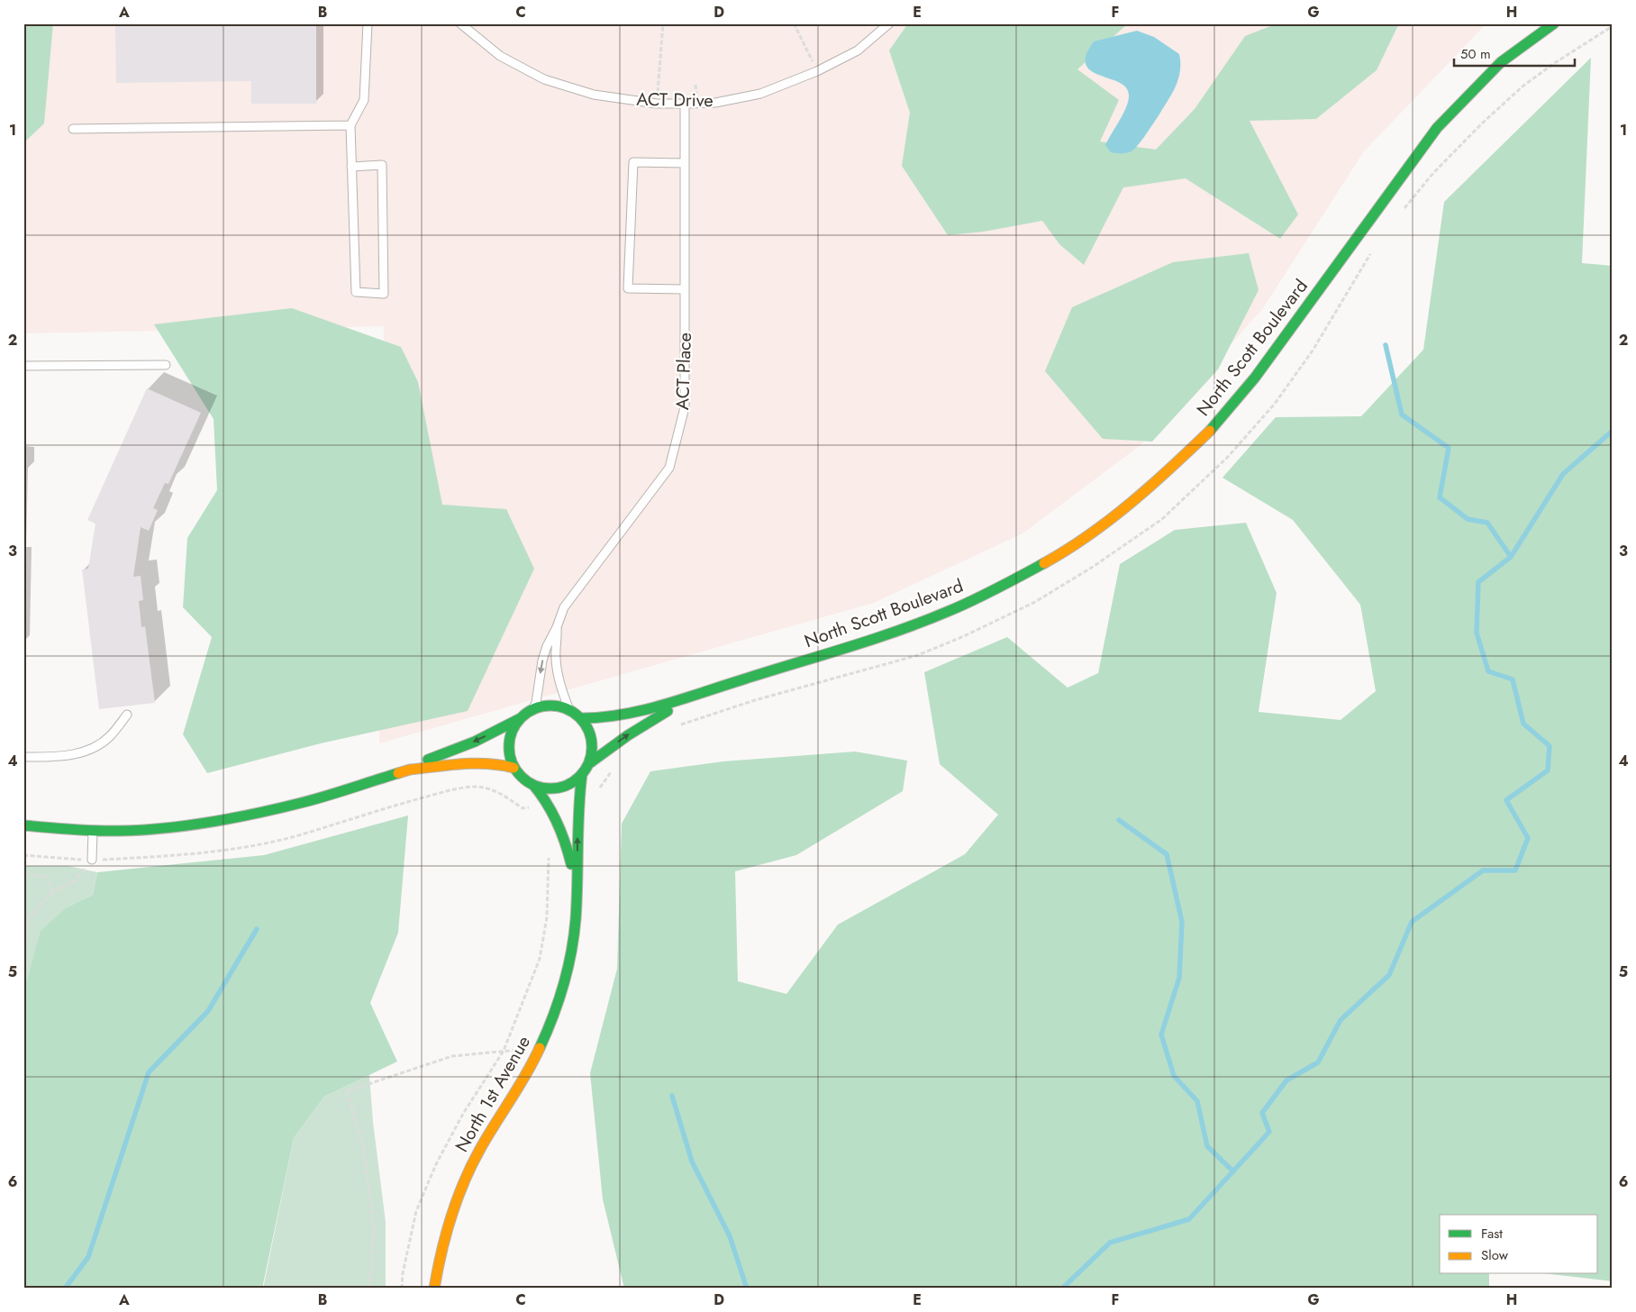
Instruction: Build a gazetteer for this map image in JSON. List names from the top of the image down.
{
  "streets": {
    "main road": ["North Scott Boulevard", "North 1st Avenue"],
    "lane": ["ACT Drive", "ACT Place"]
  },
  "crossings": [
    ["ACT Drive", "ACT Place"],
    ["North Scott Boulevard", "ACT Place"],
    ["North Scott Boulevard", "North 1st Avenue"],
    ["ACT Place", "North 1st Avenue"]
  ],
  "legend": ["Fast", "Slow"],
  "scale_bar": "50 m",
  "grid": {
    "columns": [
      "A",
      "B",
      "C",
      "D",
      "E",
      "F",
      "G",
      "H"
    ],
    "rows": [
      "1",
      "2",
      "3",
      "4",
      "5",
      "6"
    ]
  }
}
